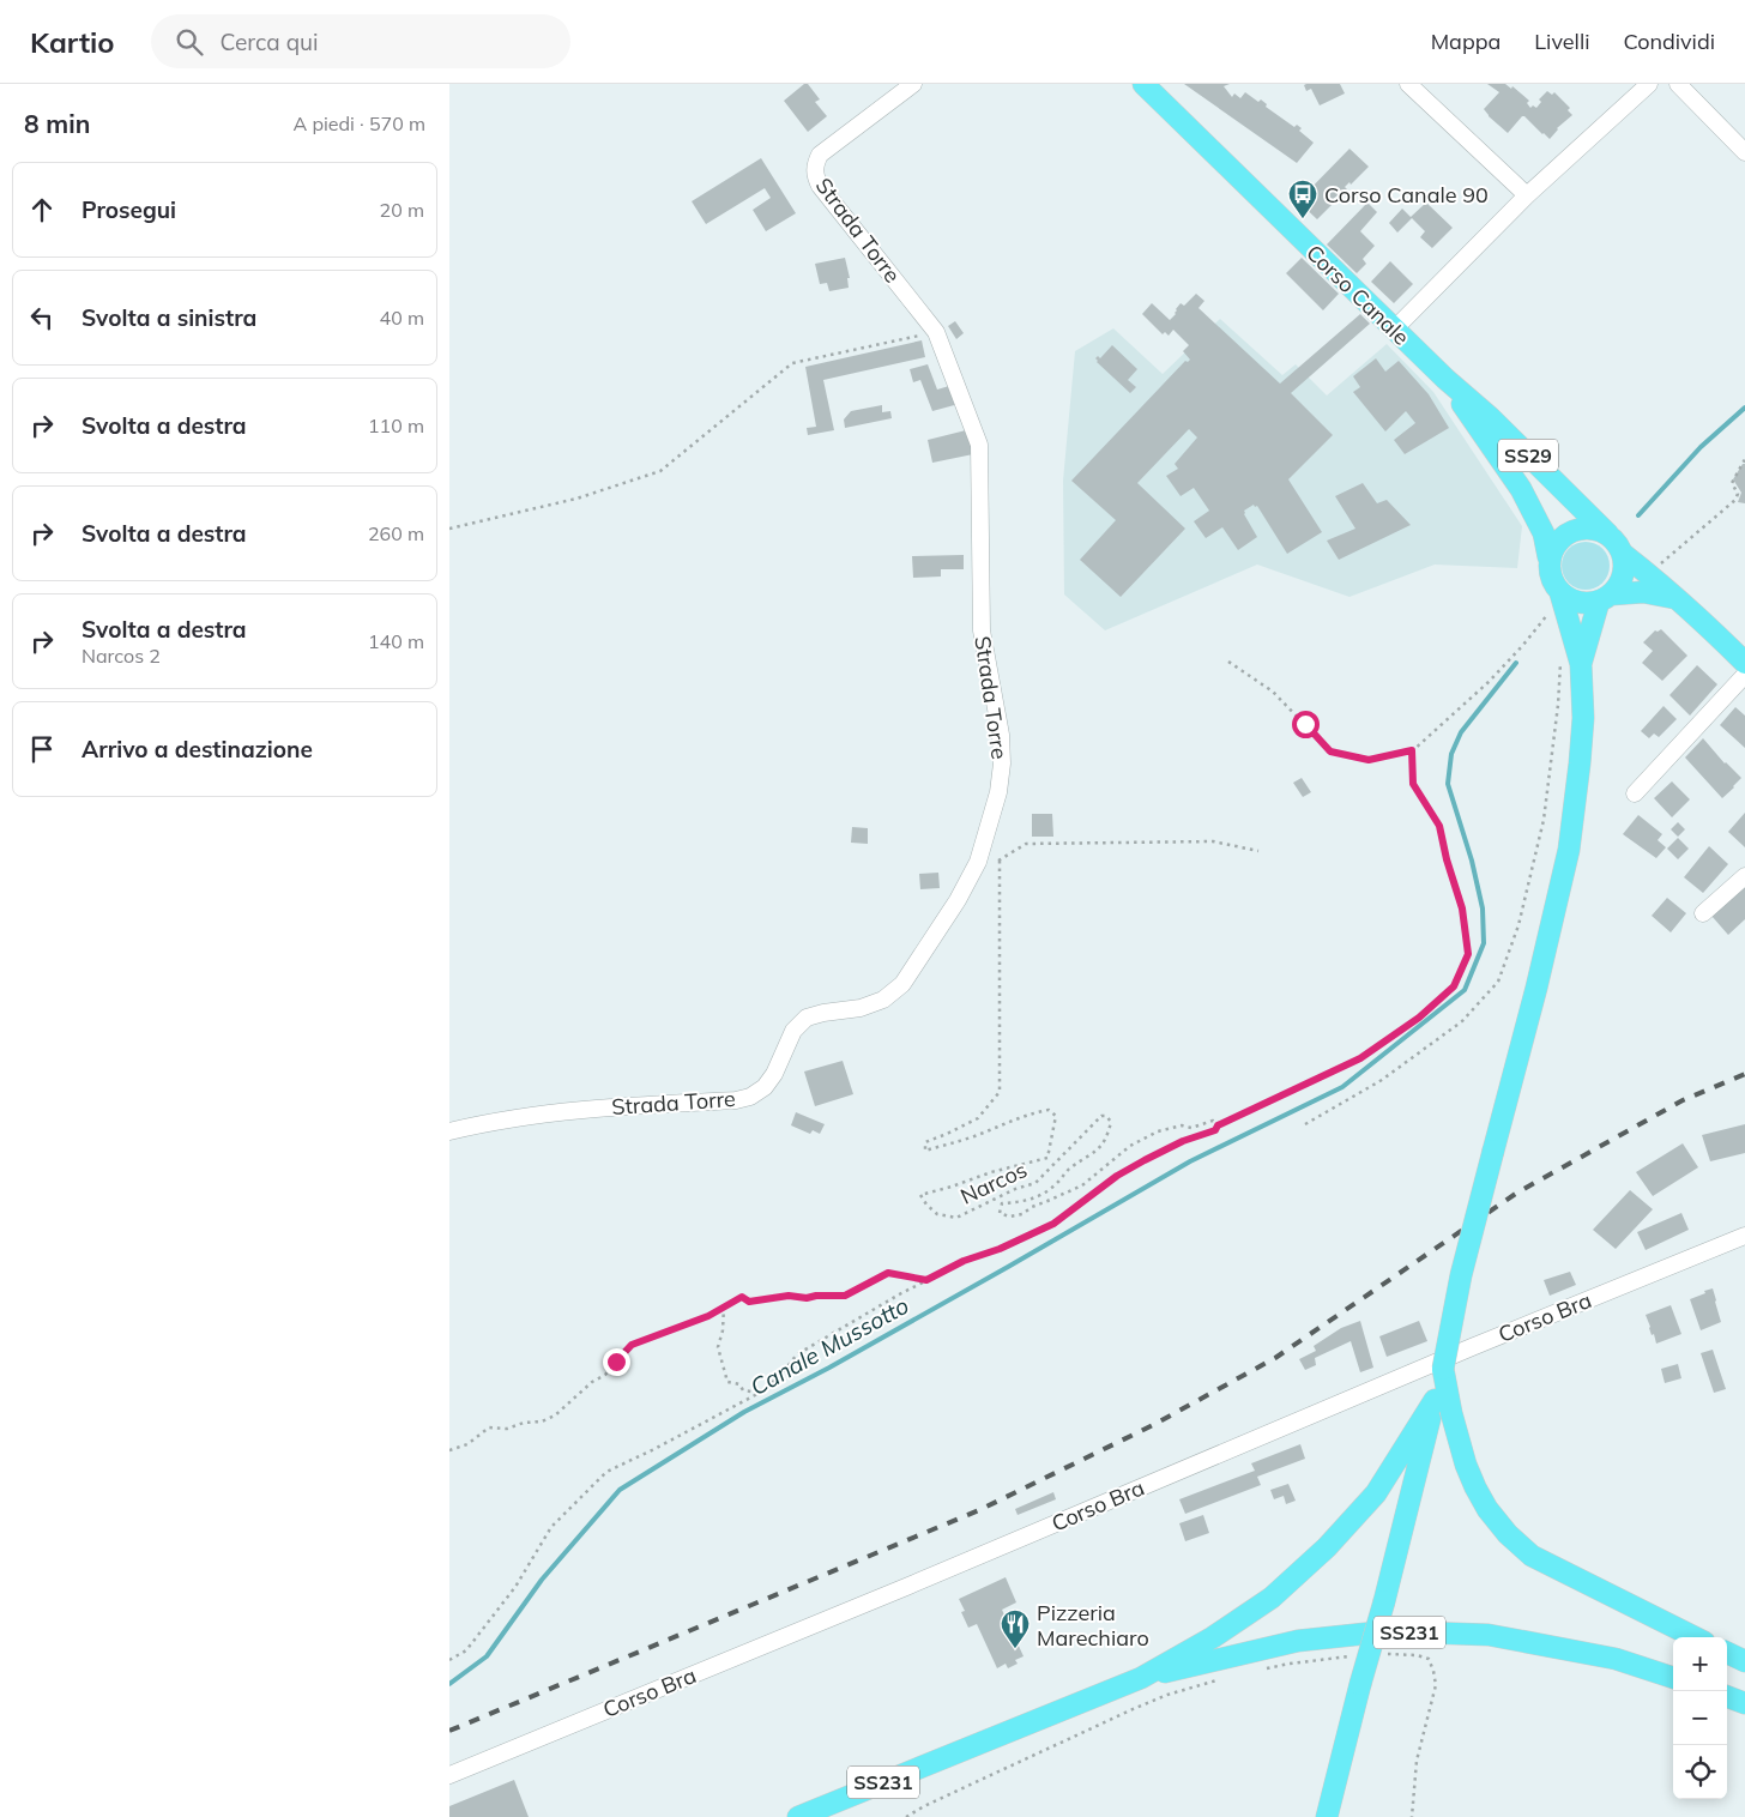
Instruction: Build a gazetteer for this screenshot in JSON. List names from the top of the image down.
{
  "streets": {
    "main road": ["Corso Canale", "SS29", "SS231"],
    "street": ["Strada Torre", "Corso Bra"],
    "path": ["Narcos"]
  },
  "water": ["Canale Mussotto"],
  "places": {
    "bus stop": ["Corso Canale 90"],
    "restaurant": ["Pizzeria Marechiaro"]
  },
  "page": {
    "header": "Kartio",
    "search": "Cerca qui",
    "nav": ["Mappa", "Livelli", "Condividi"],
    "heading": ["8 min", "A piedi · 570 m"],
    "list": [
      ["Prosegui", "20 m"],
      ["Svolta a sinistra", "40 m"],
      ["Svolta a destra", "110 m"],
      ["Svolta a destra", "260 m"],
      ["Svolta a destra", "Narcos 2", "140 m"],
      "Arrivo a destinazione"
    ],
    "map_buttons": ["+", "−"]
  }
}
